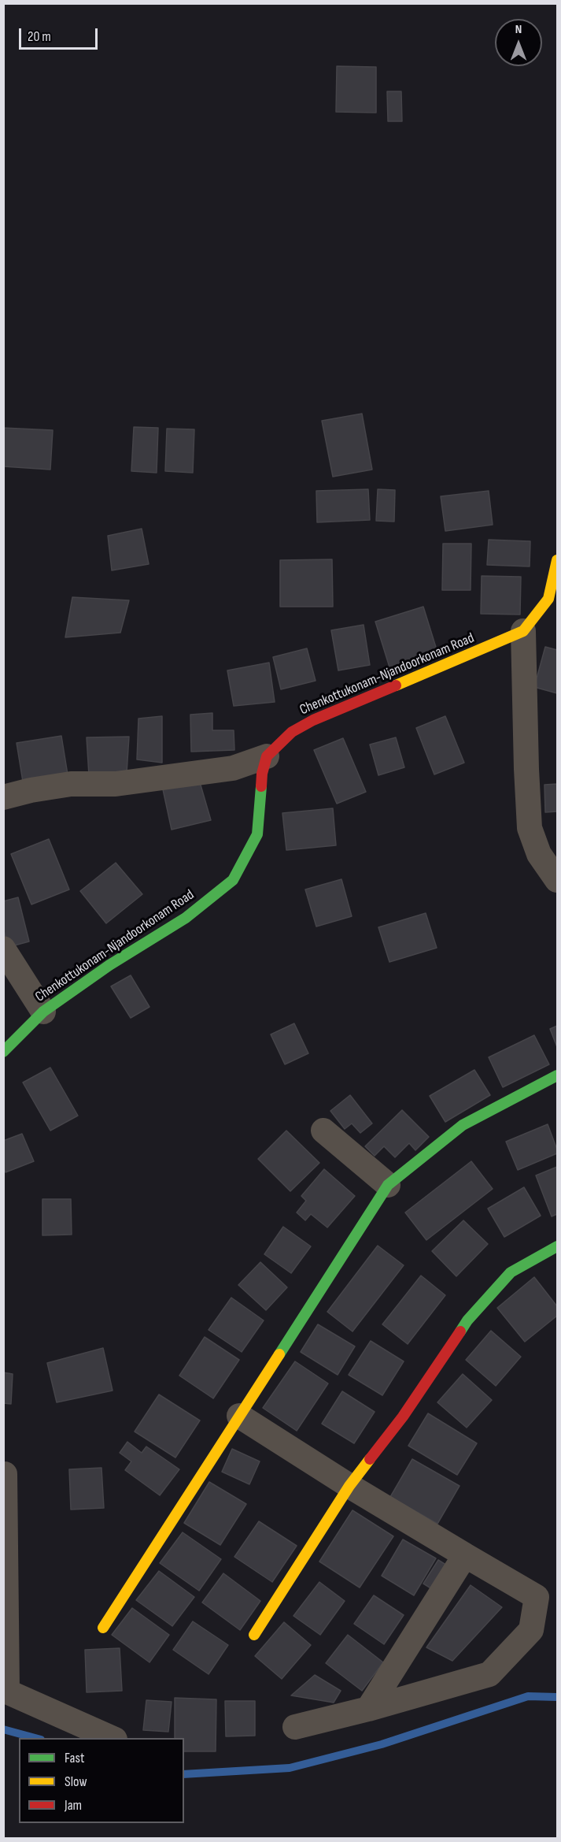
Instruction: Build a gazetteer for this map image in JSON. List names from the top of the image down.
{
  "streets": {
    "street": ["Chenkottukonam-Njandoorkonam Road"]
  },
  "legend": ["Fast", "Slow", "Jam"],
  "scale_bar": "20 m",
  "north": "top"
}
